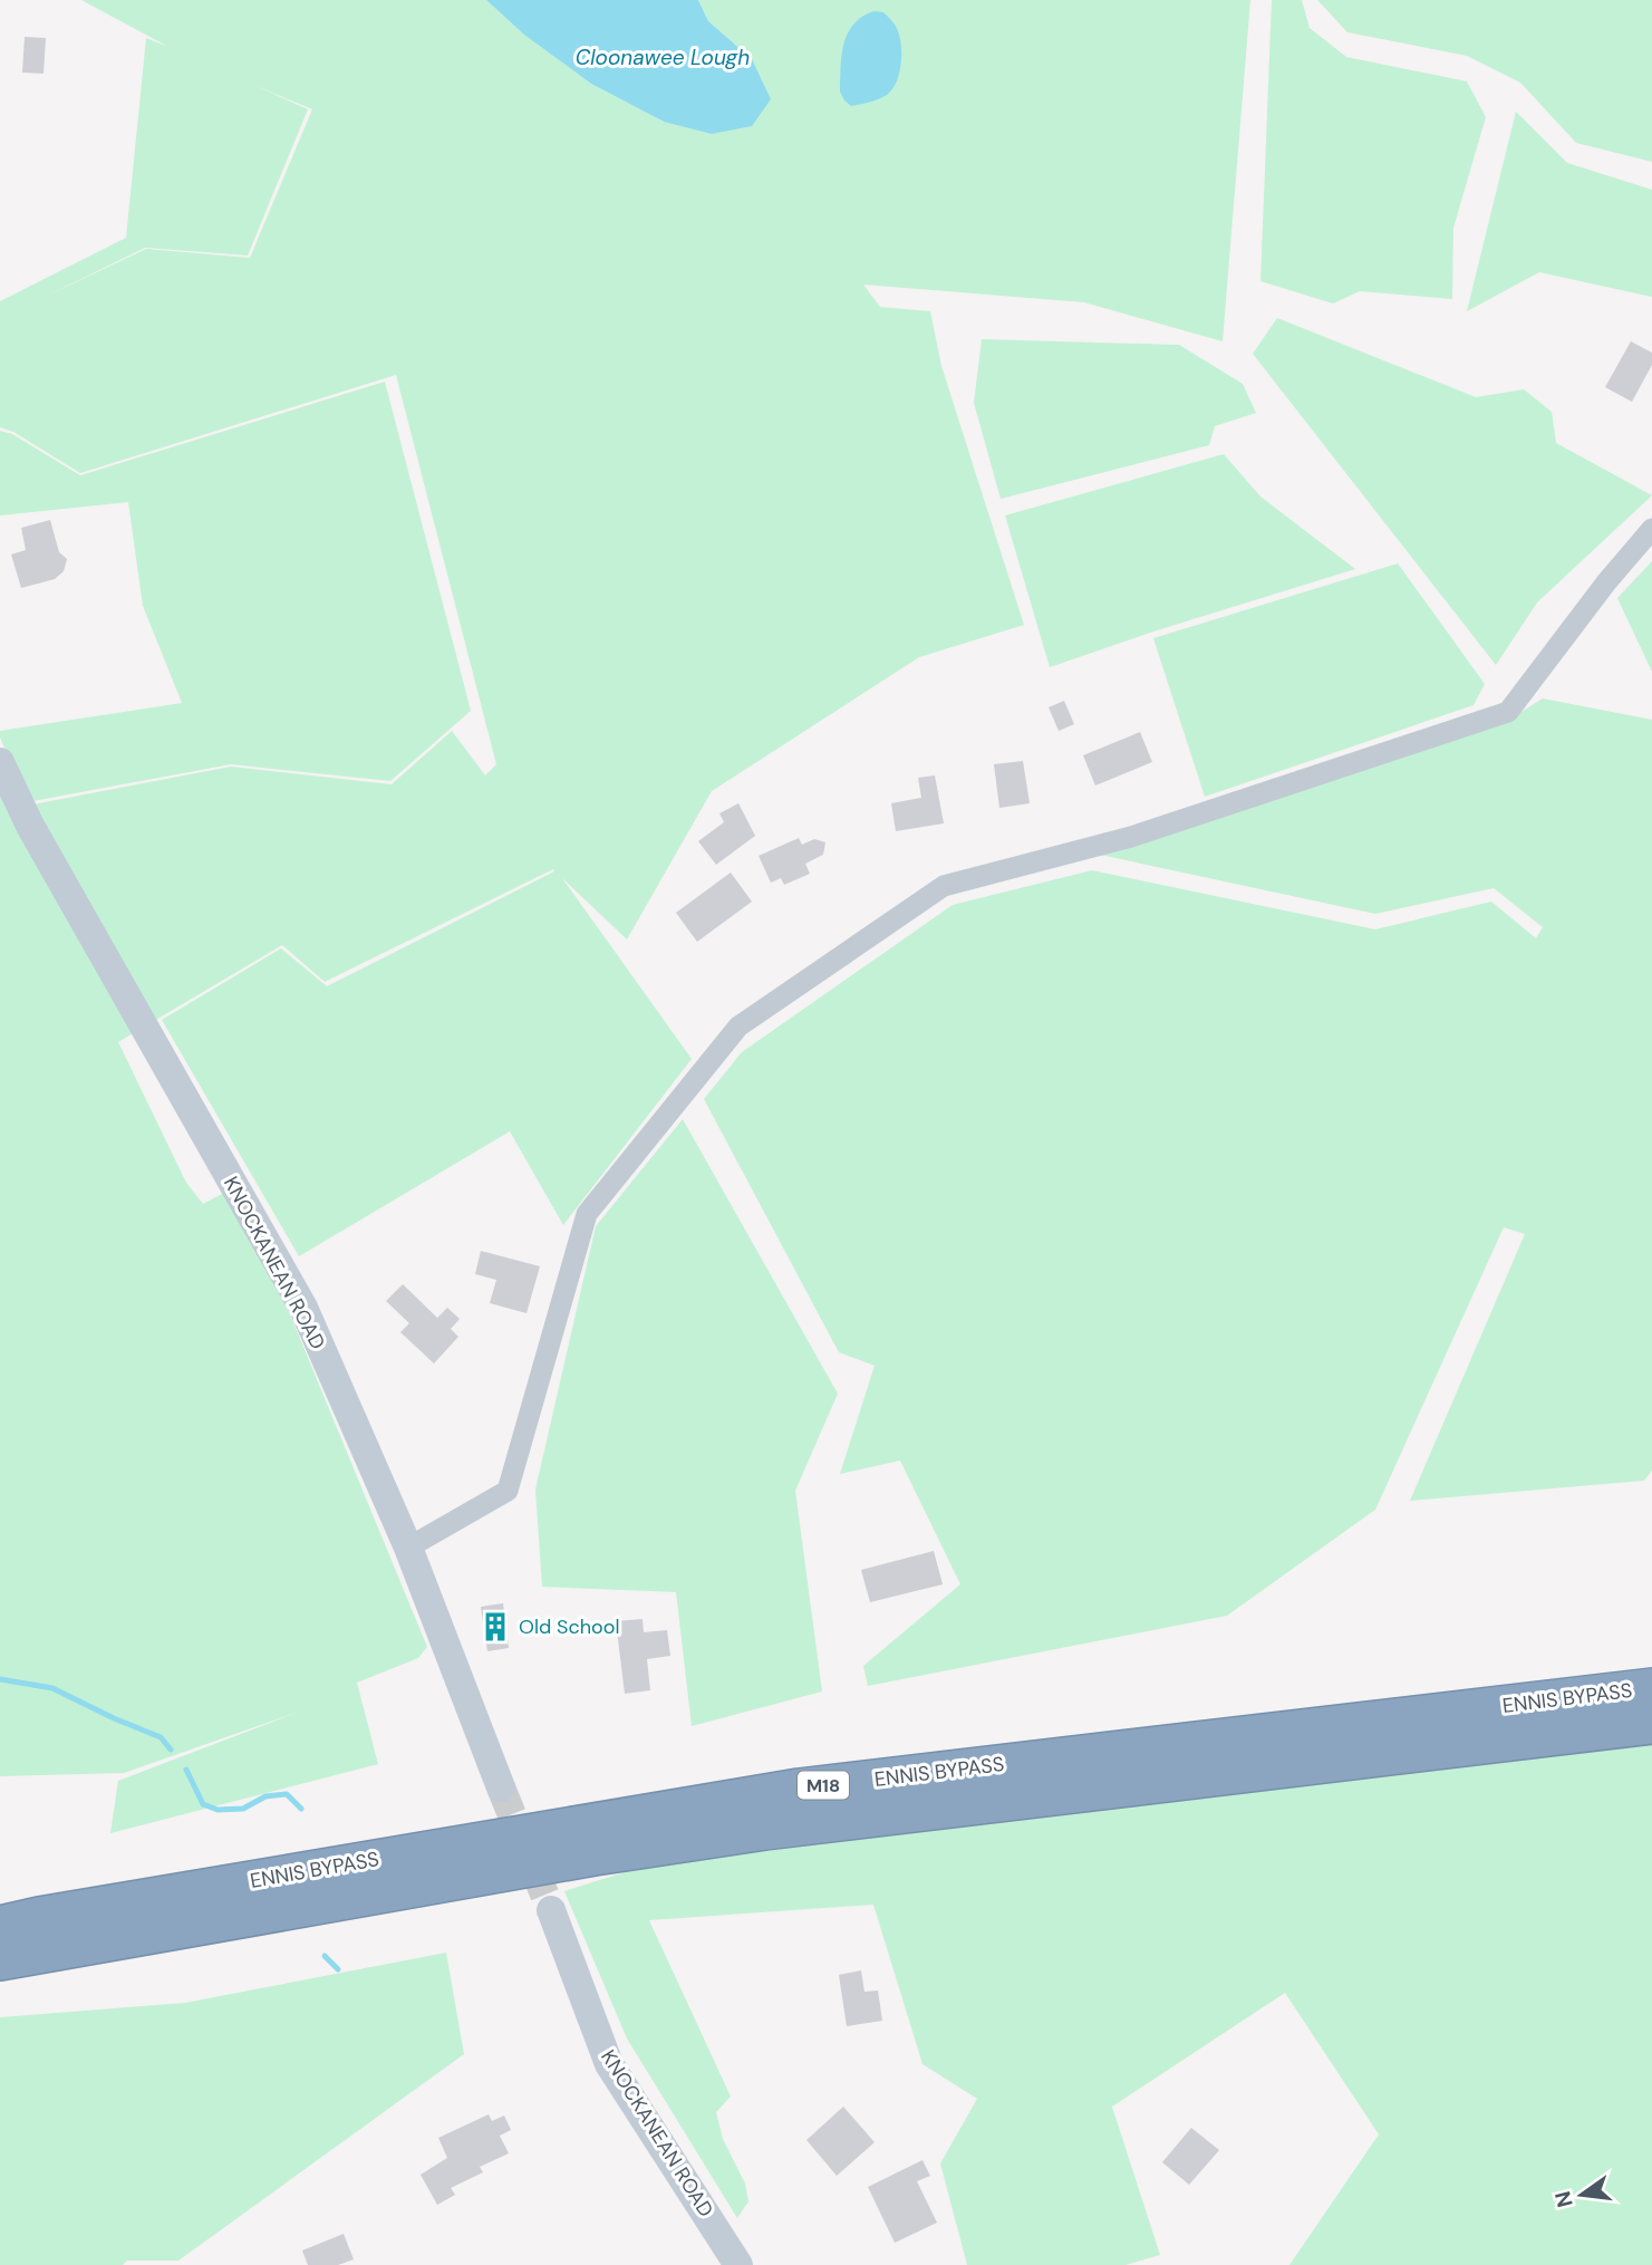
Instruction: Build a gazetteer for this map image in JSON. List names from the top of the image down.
{
  "streets": {
    "highway": ["ENNIS BYPASS", "M18"],
    "street": ["KNOCKANEAN ROAD"]
  },
  "water": ["Cloonawee Lough"],
  "places": {
    "building": ["Old School"]
  },
  "north": "left"
}
